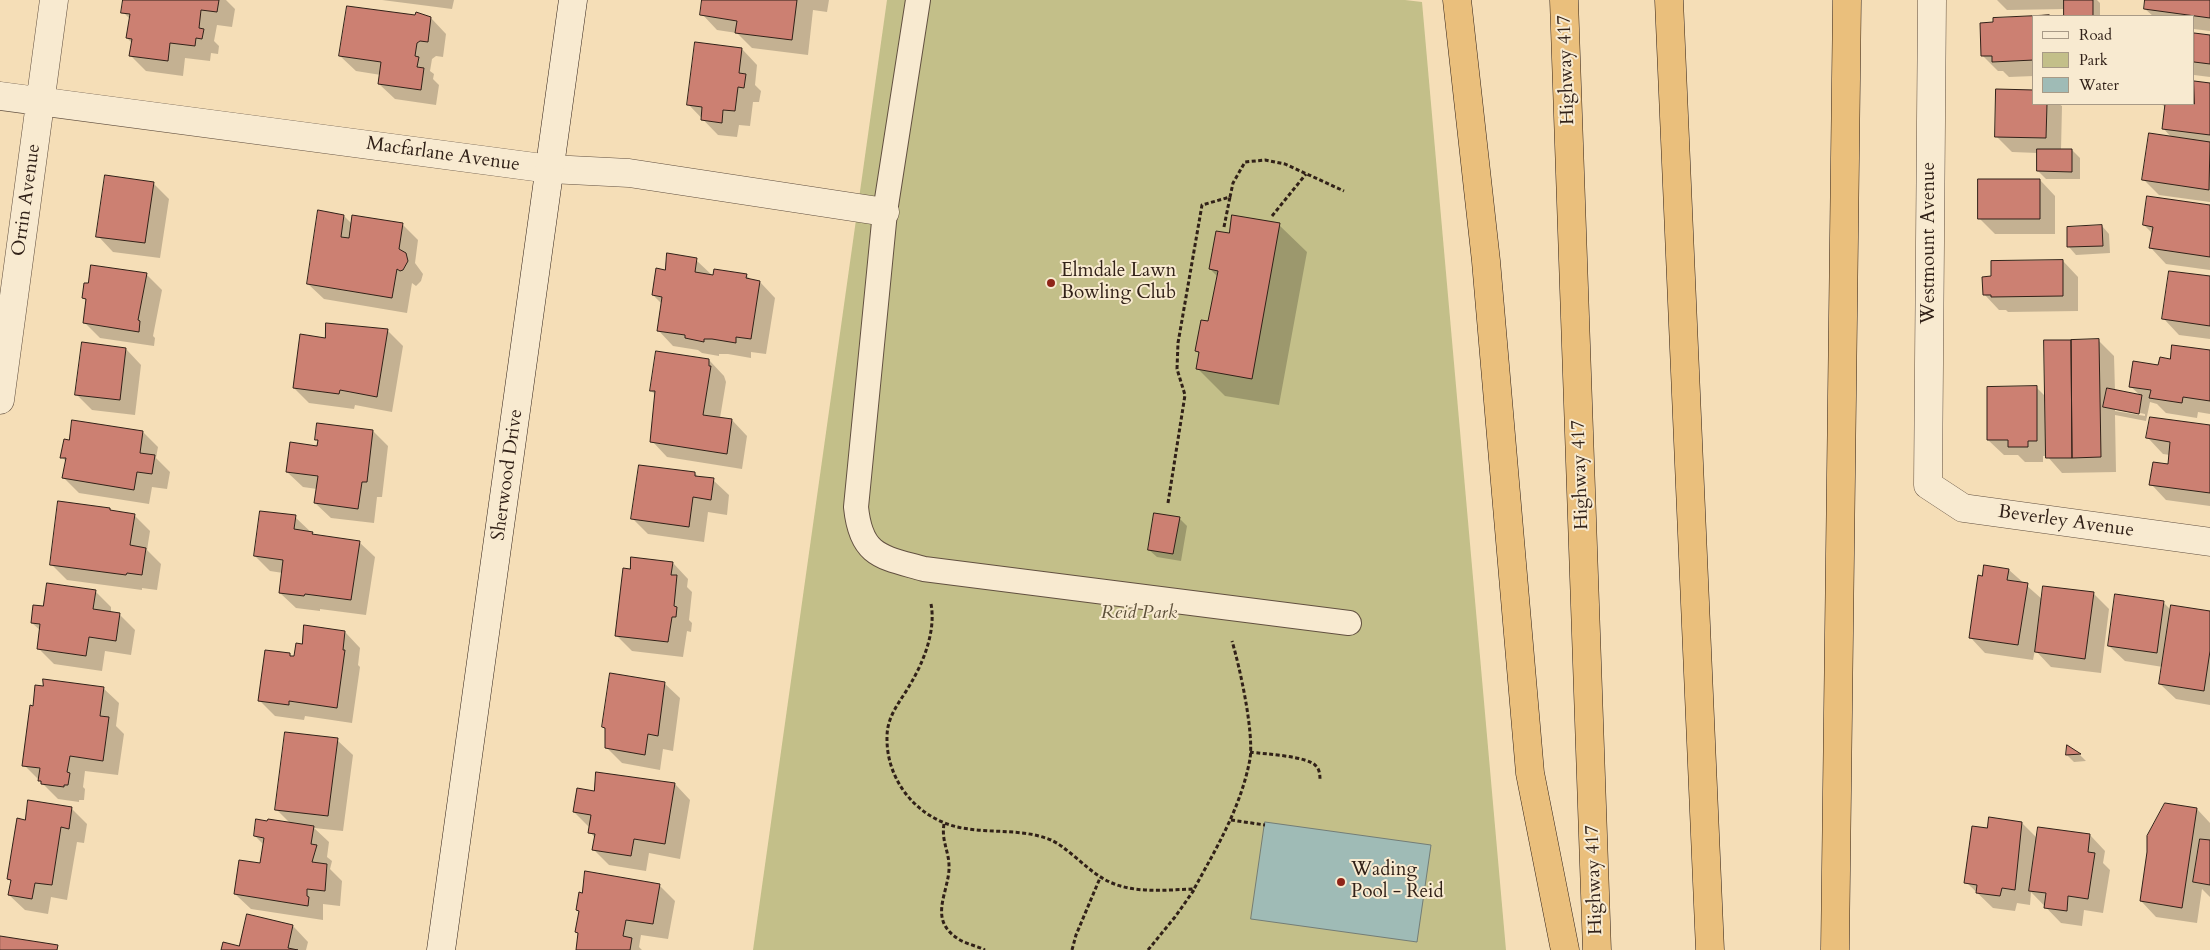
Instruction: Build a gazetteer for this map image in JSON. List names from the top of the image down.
{
  "streets": {
    "highway": ["Highway 417"],
    "street": [
      "Macfarlane Avenue",
      "Orrin Avenue",
      "Westmount Avenue",
      "Sherwood Drive",
      "Beverley Avenue"
    ]
  },
  "crossings": [
    ["Macfarlane Avenue", "Orrin Avenue"],
    ["Macfarlane Avenue", "Sherwood Drive"],
    ["Westmount Avenue", "Beverley Avenue"]
  ],
  "parks": ["Reid Park"],
  "places": ["Elmdale Lawn Bowling Club", "Wading Pool - Reid"],
  "legend": ["Road", "Park", "Water"]
}
